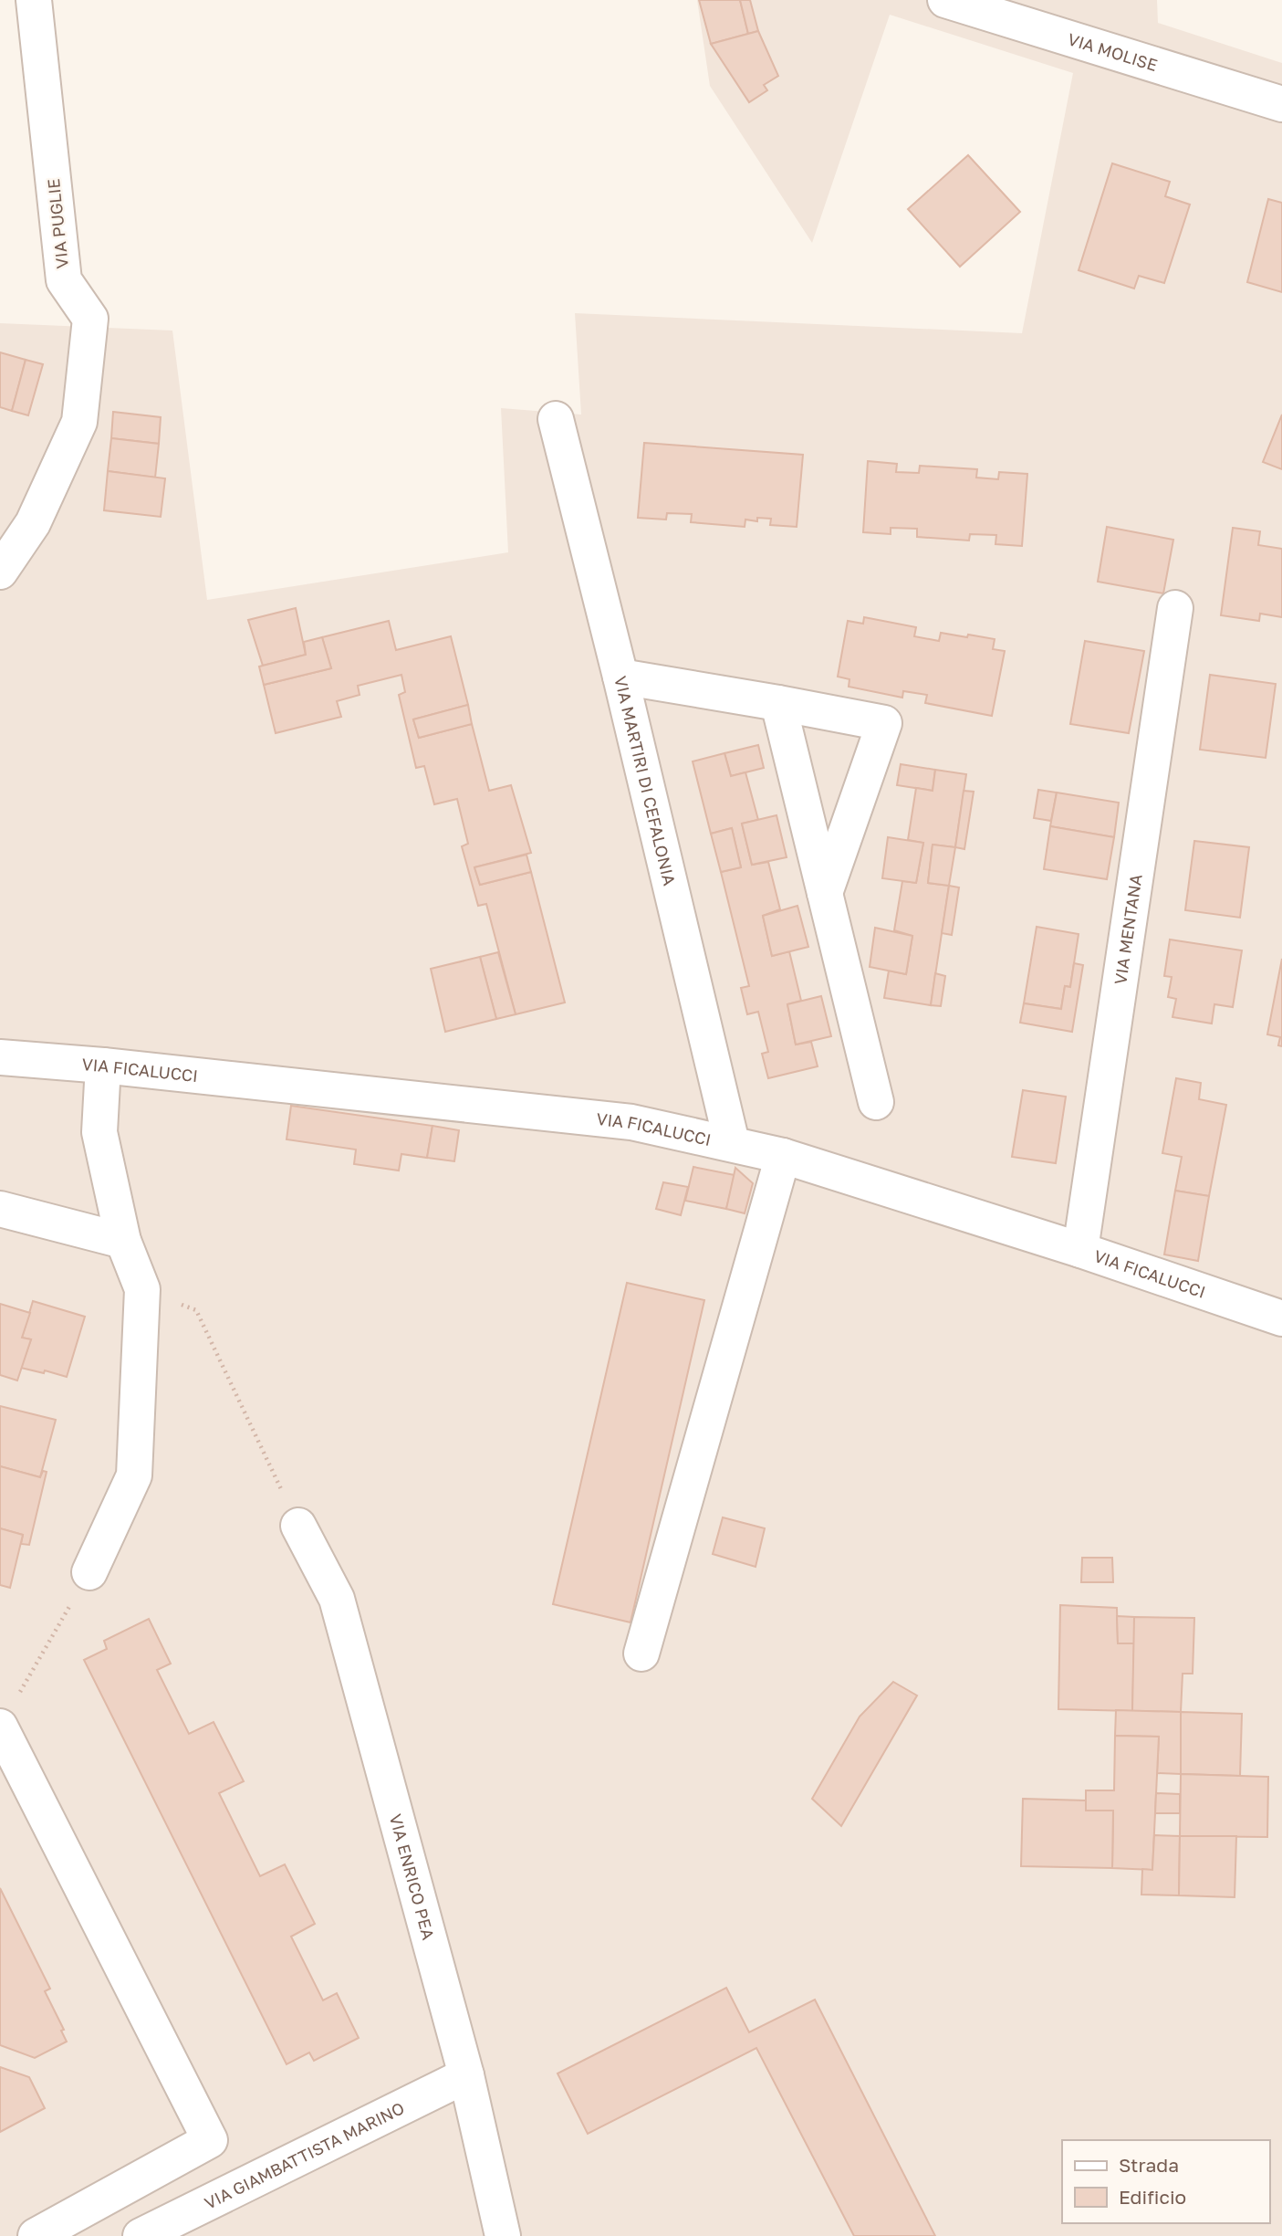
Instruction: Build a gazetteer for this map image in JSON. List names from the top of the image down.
{
  "streets": {
    "street": [
      "VIA MOLISE",
      "VIA PUGLIE",
      "VIA MARTIRI DI CEFALONIA",
      "VIA MENTANA",
      "VIA FICALUCCI",
      "VIA ENRICO PEA",
      "VIA GIAMBATTISTA MARINO"
    ]
  },
  "crossings": [
    ["VIA MARTIRI DI CEFALONIA", "VIA FICALUCCI"],
    ["VIA MENTANA", "VIA FICALUCCI"],
    ["VIA ENRICO PEA", "VIA GIAMBATTISTA MARINO"]
  ],
  "legend": ["Strada", "Edificio"]
}
